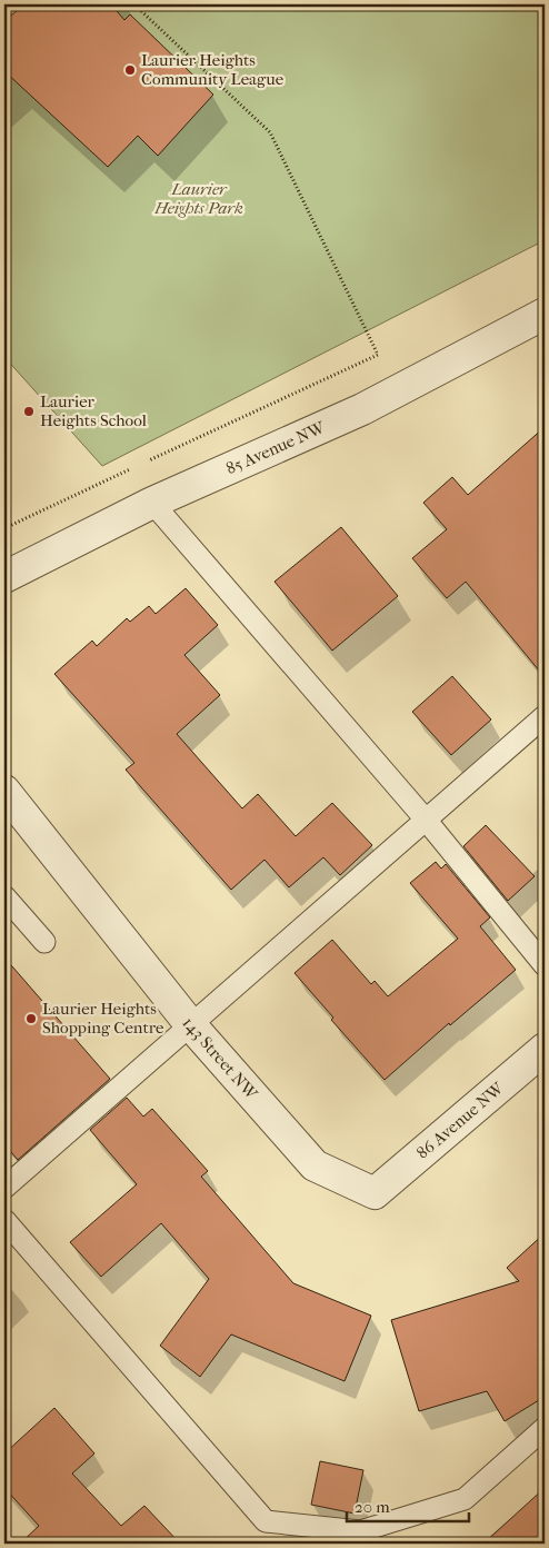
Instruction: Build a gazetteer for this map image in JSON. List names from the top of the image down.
{
  "streets": {
    "street": ["85 Avenue NW", "143 Street NW", "86 Avenue NW"]
  },
  "crossings": [
    ["143 Street NW", "86 Avenue NW"]
  ],
  "parks": ["Laurier Heights Park"],
  "places": ["Laurier Heights Community League", "Laurier Heights School", "Laurier Heights Shopping Centre"],
  "scale_bar": "20 m"
}
